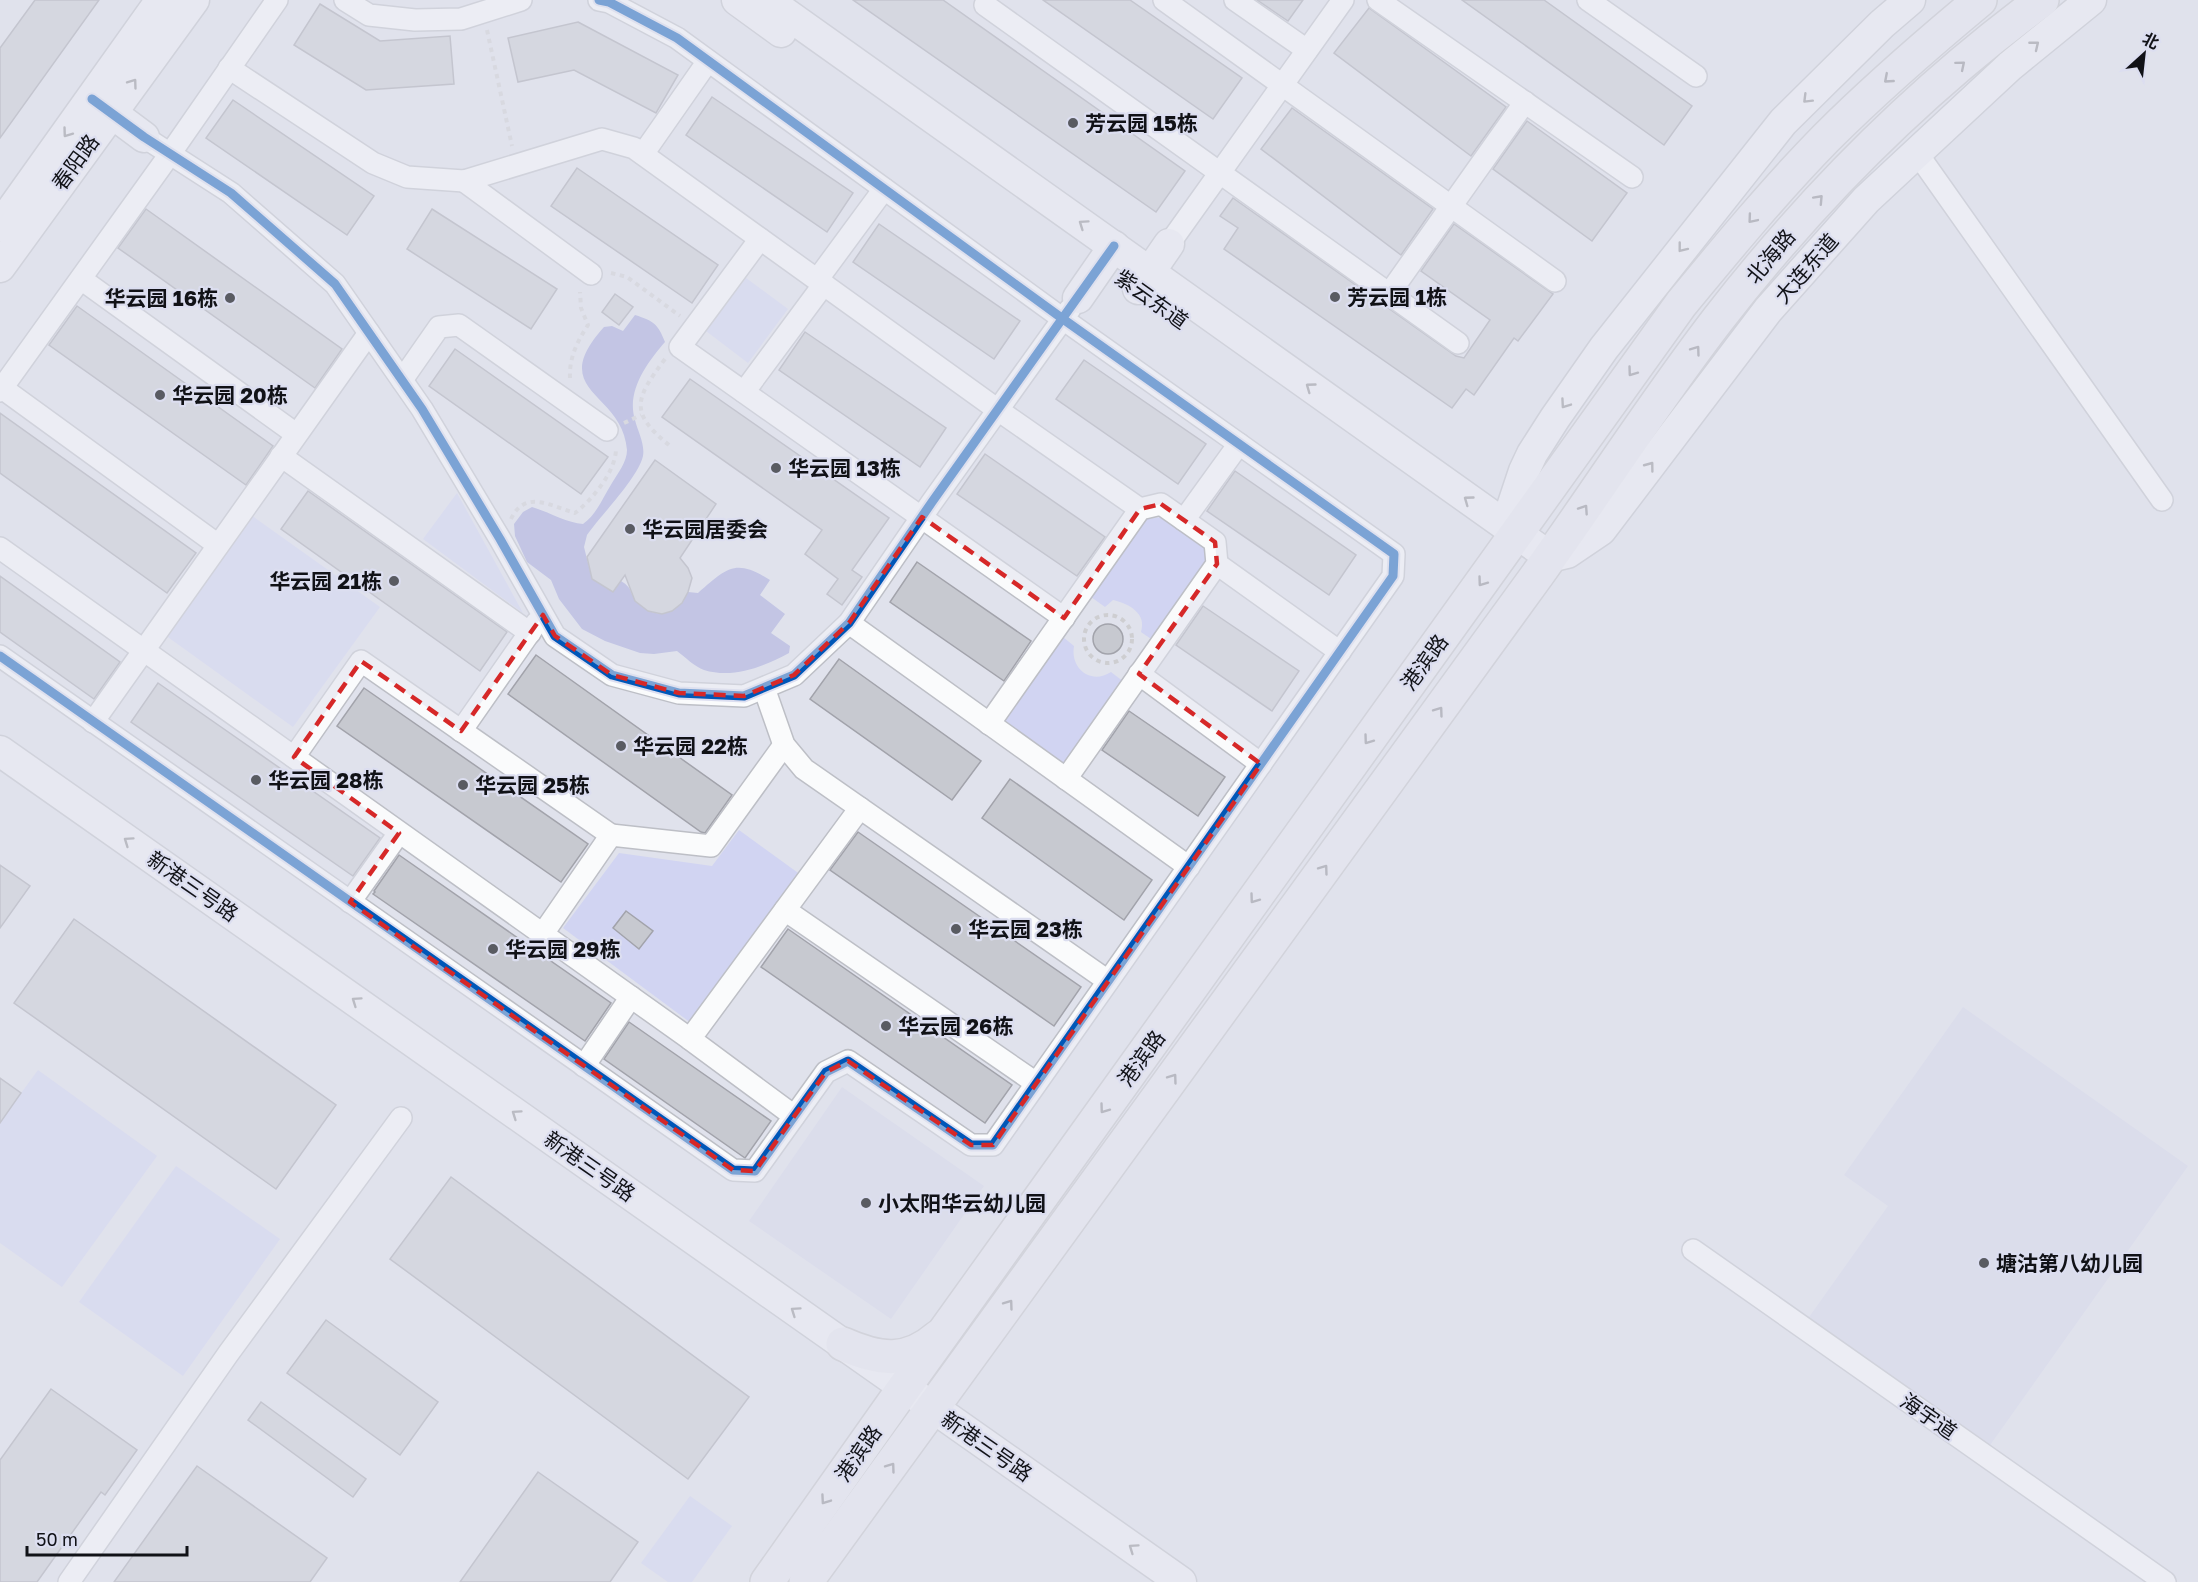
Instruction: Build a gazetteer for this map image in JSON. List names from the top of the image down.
{
  "streets": {
    "main road": [
      "春阳路",
      "北海路",
      "大连东道",
      "紫云东道",
      "港滨路",
      "新港三号路"
    ],
    "street": ["海宇道"]
  },
  "crossings": [
    ["北海路", "大连东道"],
    ["北海路", "紫云东道"],
    ["北海路", "港滨路"],
    ["大连东道", "紫云东道"],
    ["大连东道", "港滨路"],
    ["紫云东道", "港滨路"],
    ["港滨路", "新港三号路"]
  ],
  "places": [
    "芳云园 15栋",
    "芳云园 1栋",
    "华云园 16栋",
    "华云园 20栋",
    "华云园 13栋",
    "华云园居委会",
    "华云园 21栋",
    "华云园 22栋",
    "华云园 28栋",
    "华云园 25栋",
    "华云园 23栋",
    "华云园 29栋",
    "华云园 26栋",
    "小太阳华云幼儿园",
    "塘沽第八幼儿园"
  ],
  "scale_bar": "50 m",
  "north": "top right"
}
